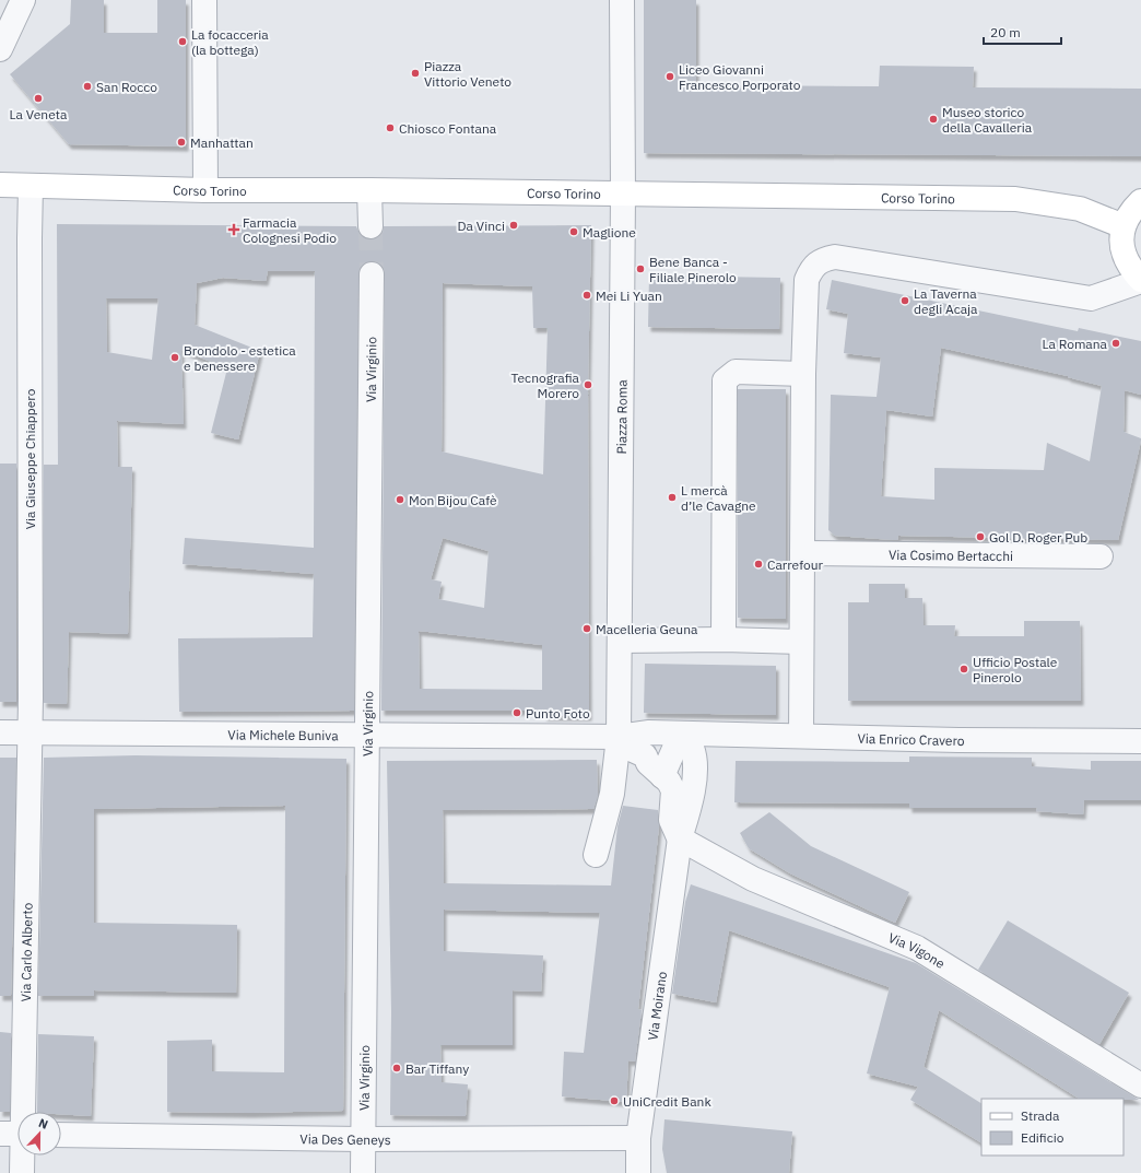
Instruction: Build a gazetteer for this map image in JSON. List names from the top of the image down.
{
  "streets": {
    "main road": ["Corso Torino"],
    "street": [
      "Via Virginio",
      "Piazza Roma",
      "Via Giuseppe Chiappero",
      "Via Cosimo Bertacchi",
      "Via Michele Buniva",
      "Via Enrico Cravero",
      "Via Vigone",
      "Via Carlo Alberto",
      "Via Moirano",
      "Via Des Geneys"
    ]
  },
  "crossings": [
    ["Corso Torino", "Piazza Roma"],
    ["Corso Torino", "Via Giuseppe Chiappero"],
    ["Via Virginio", "Via Michele Buniva"],
    ["Via Virginio", "Via Des Geneys"],
    ["Piazza Roma", "Via Michele Buniva"],
    ["Via Giuseppe Chiappero", "Via Michele Buniva"],
    ["Via Giuseppe Chiappero", "Via Carlo Alberto"],
    ["Via Michele Buniva", "Via Enrico Cravero"],
    ["Via Michele Buniva", "Via Carlo Alberto"],
    ["Via Michele Buniva", "Via Moirano"],
    ["Via Enrico Cravero", "Via Moirano"],
    ["Via Vigone", "Via Moirano"],
    ["Via Moirano", "Via Des Geneys"]
  ],
  "places": {
    "other": [
      "La focacceria (la bottega)",
      "Piazza Vittorio Veneto",
      "Liceo Giovanni Francesco Porporato",
      "San Rocco",
      "La Veneta",
      "Museo storico della Cavalleria",
      "Chiosco Fontana",
      "Manhattan",
      "Da Vinci",
      "Maglione",
      "Bene Banca - Filiale Pinerolo",
      "Mei Li Yuan",
      "La Taverna degli Acaja",
      "La Romana",
      "Brondolo - estetica e benessere",
      "Tecnografia Morero",
      "L mercà d’le Cavagne",
      "Mon Bijou Cafè",
      "Gol D. Roger Pub",
      "Carrefour",
      "Macelleria Geuna",
      "Ufficio Postale Pinerolo",
      "Punto Foto",
      "Bar Tiffany",
      "UniCredit Bank"
    ],
    "health": ["Farmacia Colognesi Podio"]
  },
  "legend": ["Strada", "Edificio"],
  "scale_bar": "20 m",
  "north": "top"
}
